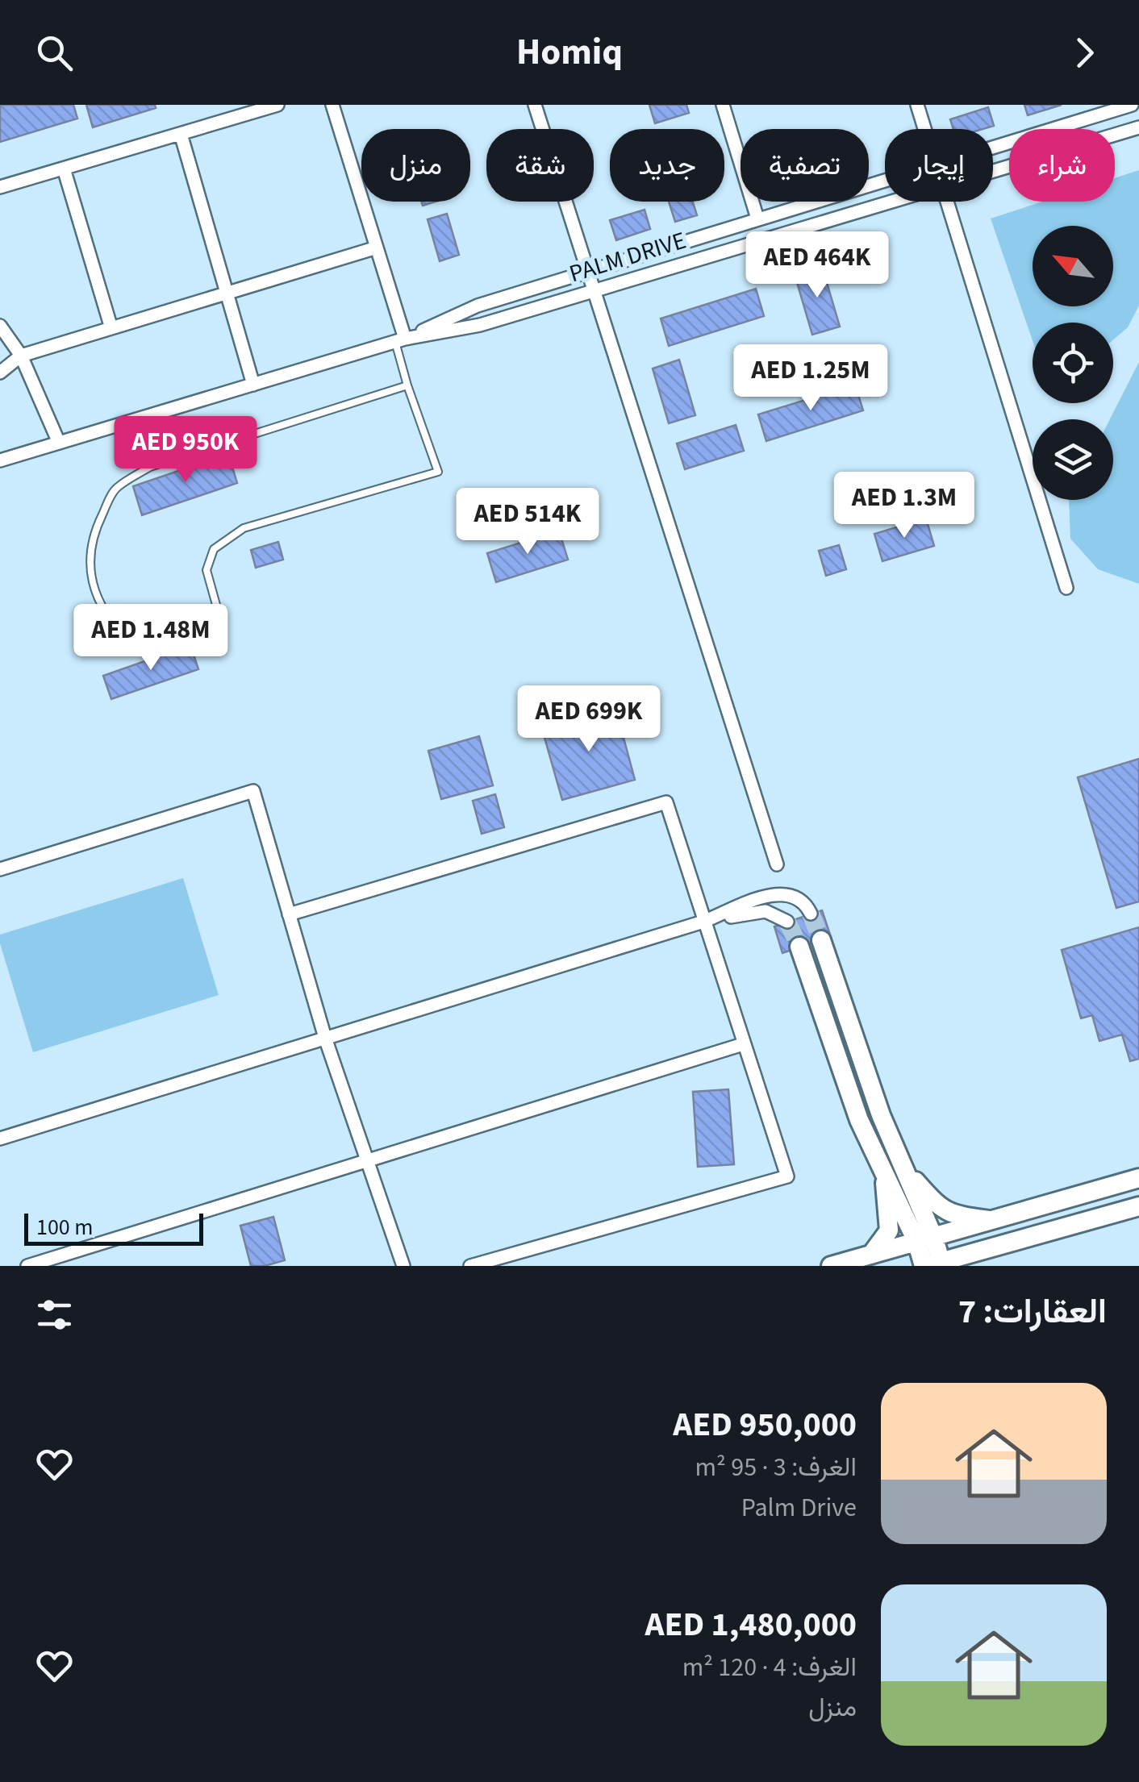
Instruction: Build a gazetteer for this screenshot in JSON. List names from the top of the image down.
{
  "streets": {
    "street": ["PALM DRIVE"]
  },
  "scale_bar": "100 m",
  "north": "top left",
  "page": {
    "header": "Homiq",
    "chip": [
      "شراء",
      "إيجار",
      "تصفية",
      "جديد",
      "شقة",
      "منزل"
    ],
    "price": [
      "AED 464K",
      "AED 1.25M",
      "AED 950K",
      "AED 1.3M",
      "AED 514K",
      "AED 1.48M",
      "AED 699K"
    ],
    "scale": "100 m",
    "heading": "العقارات: 7",
    "list": [
      {
        "name": "AED 950,000",
        "note": "الغرف: 3 · 95 m² · Palm Drive"
      },
      {
        "name": "AED 1,480,000",
        "note": "الغرف: 4 · 120 m² · منزل"
      }
    ]
  }
}
